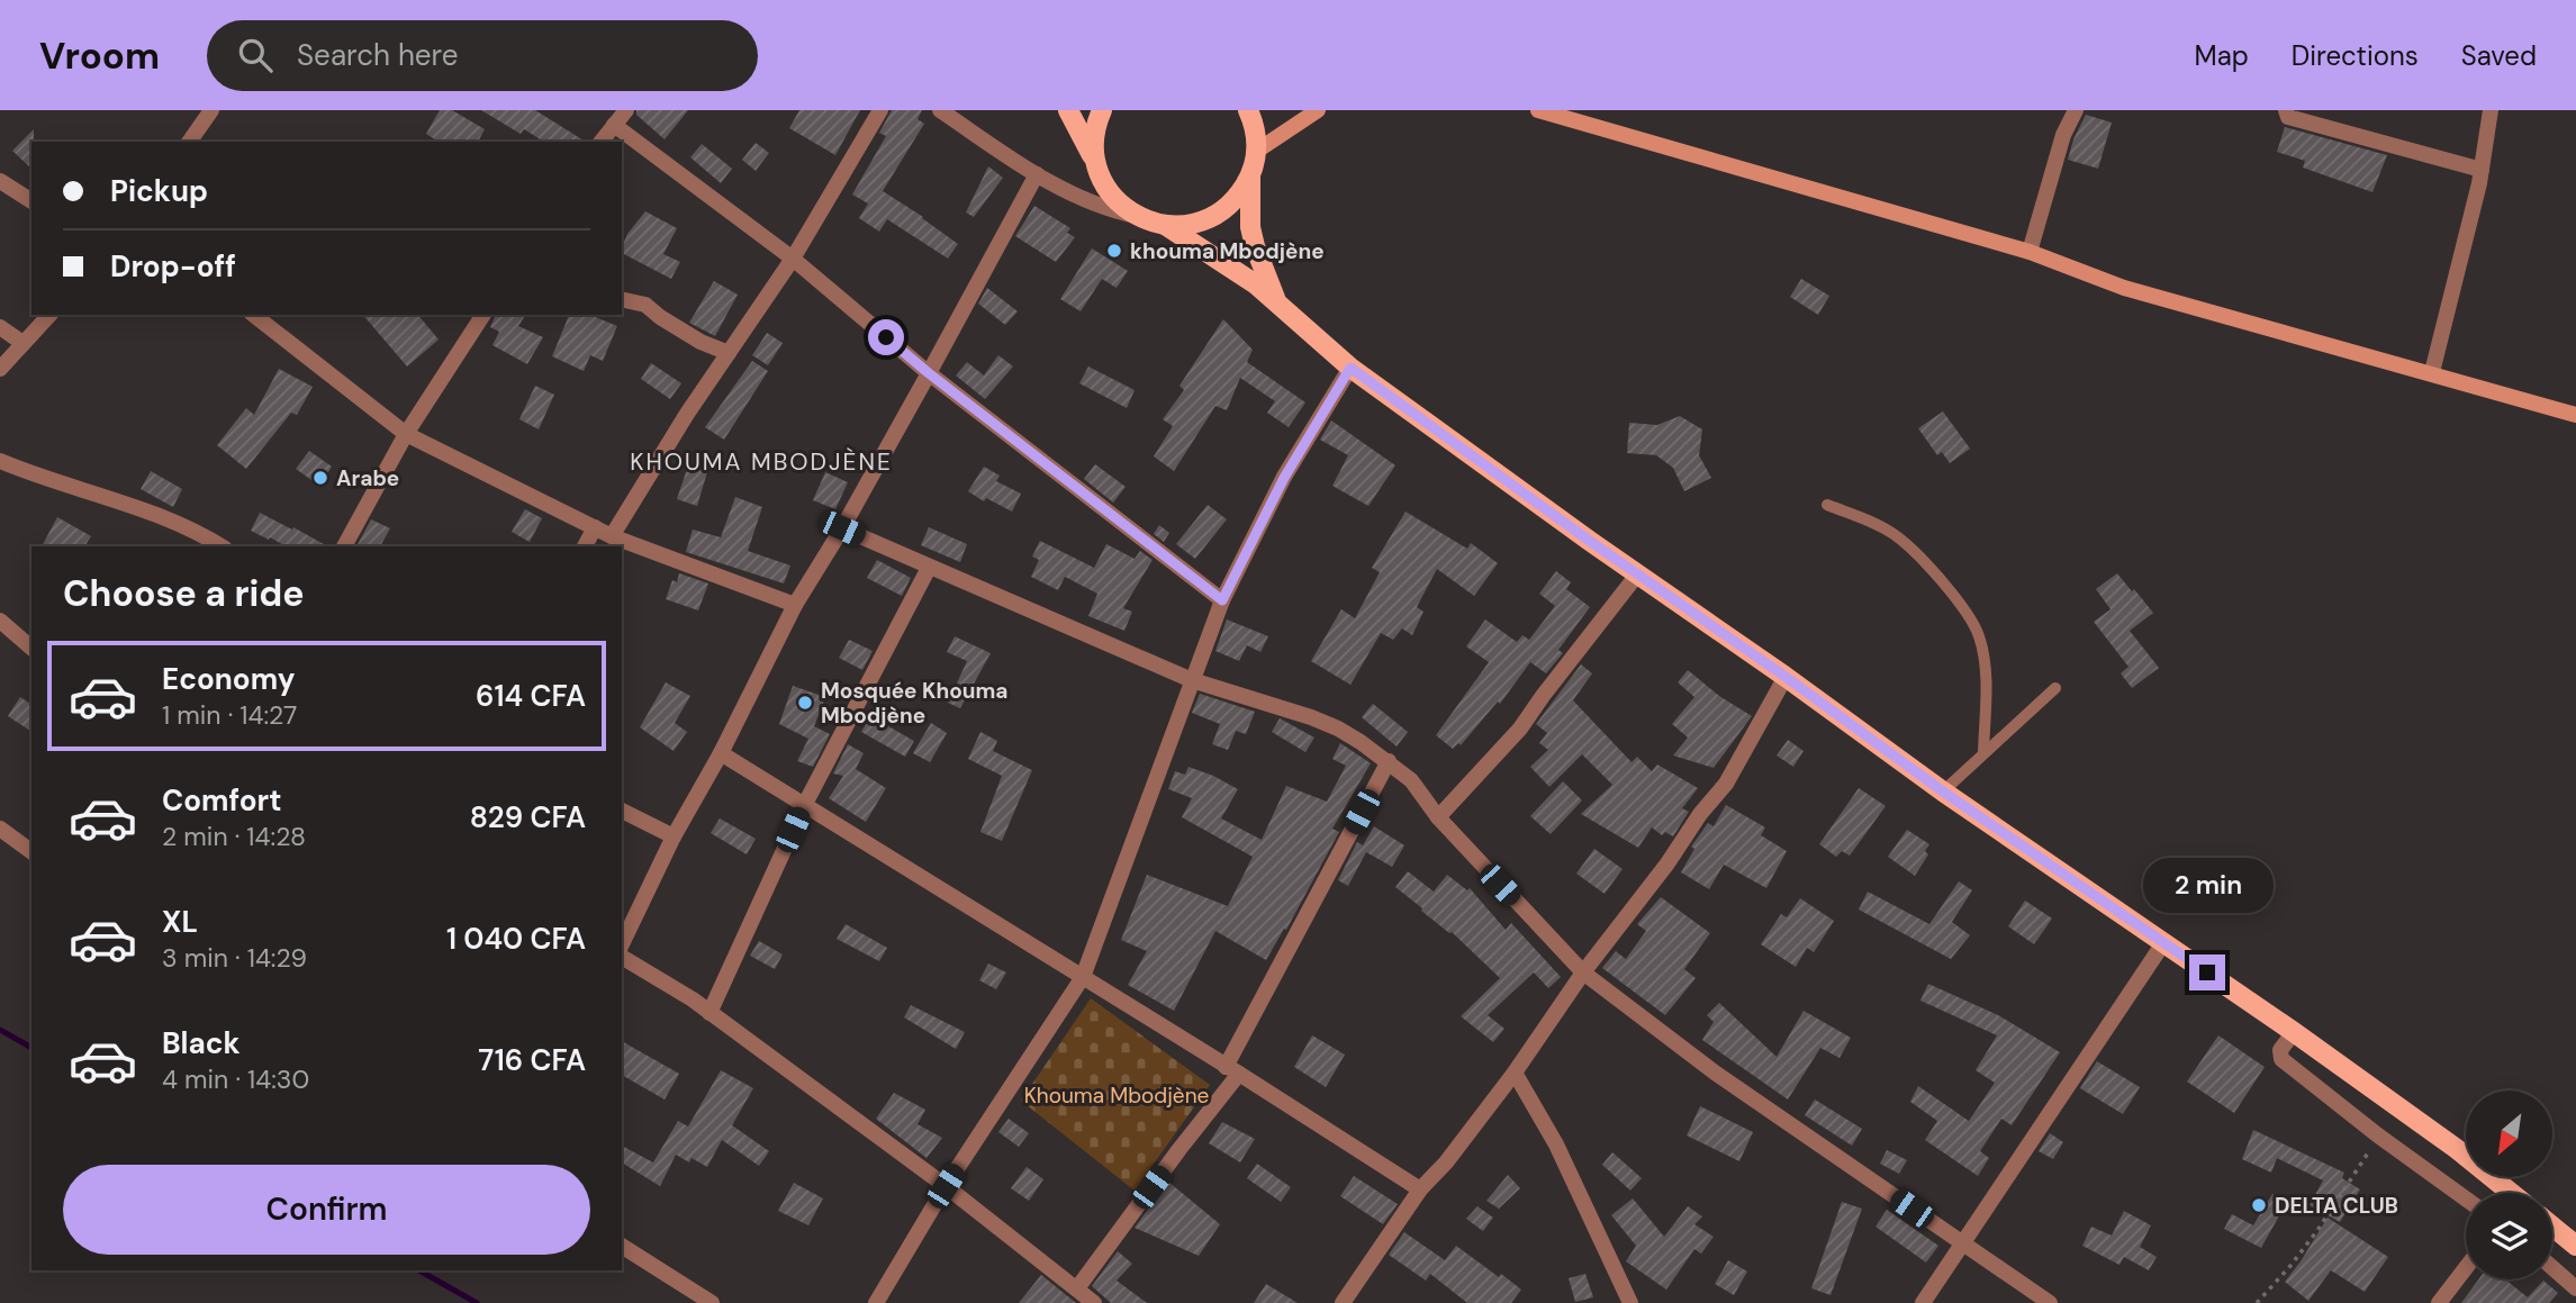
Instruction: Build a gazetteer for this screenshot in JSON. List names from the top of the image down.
{
  "districts": ["KHOUMA MBODJÈNE"],
  "parks": ["Khouma Mbodjène"],
  "places": [
    "khouma Mbodjène",
    "Arabe",
    "Mosquée Khouma Mbodjène",
    "DELTA CLUB"
  ],
  "north": "bottom left",
  "page": {
    "header": "Vroom",
    "search": "Search here",
    "nav": ["Map", "Directions", "Saved"],
    "banner": ["Pickup", "Drop-off"],
    "heading": "Choose a ride",
    "list": [
      {
        "name": "Economy",
        "note": "1 min · 14:27",
        "value": "614 CFA"
      },
      {
        "name": "Comfort",
        "note": "2 min · 14:28",
        "value": "829 CFA"
      },
      {
        "name": "XL",
        "note": "3 min · 14:29",
        "value": "1 040 CFA"
      },
      {
        "name": "Black",
        "note": "4 min · 14:30",
        "value": "716 CFA"
      }
    ],
    "bubble": "2 min",
    "buttons": "Confirm"
  }
}
